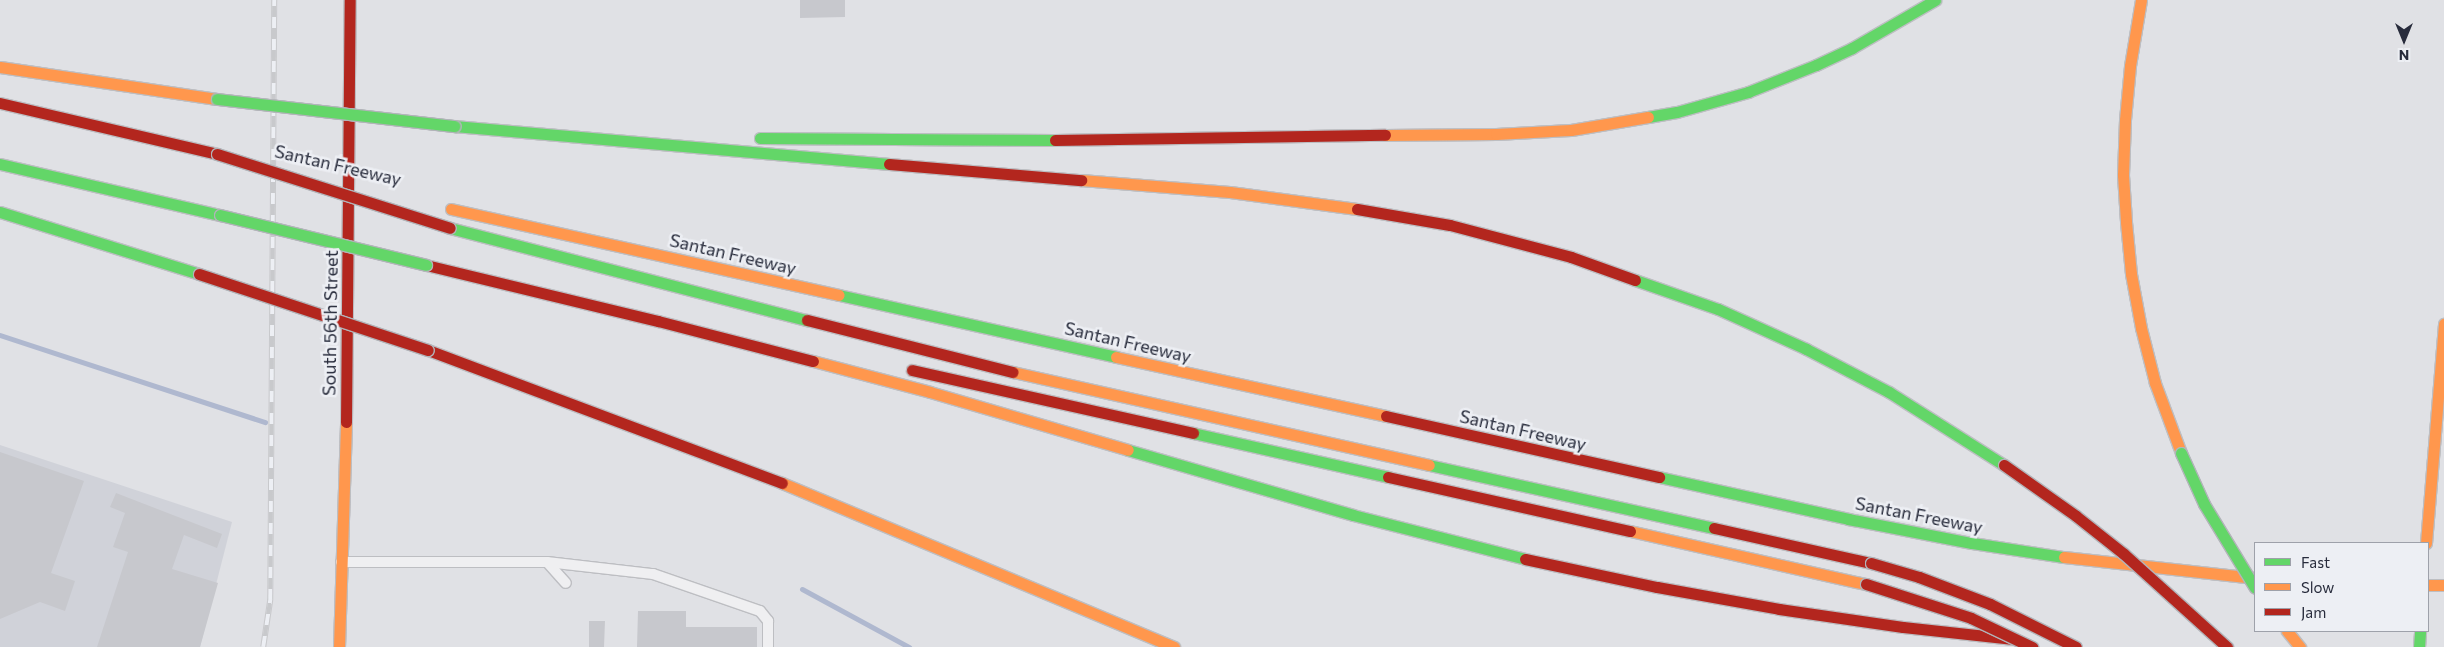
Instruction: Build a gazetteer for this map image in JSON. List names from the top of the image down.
{
  "streets": {
    "main road": ["Santan Freeway", "South 56th Street"]
  },
  "legend": ["Fast", "Slow", "Jam"],
  "north": "bottom"
}
